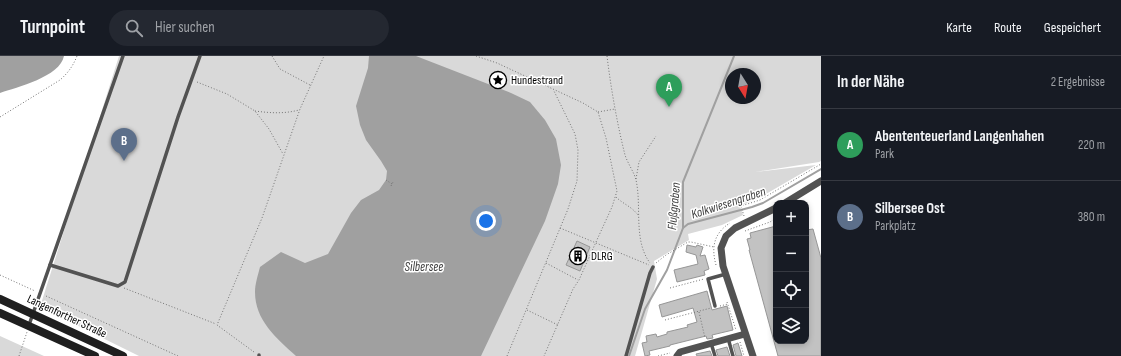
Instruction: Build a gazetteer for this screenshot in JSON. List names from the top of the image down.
{
  "streets": {
    "main road": ["Langenforther Straße"]
  },
  "water": ["Kolkwiesengraben", "Flußgraben", "Silbersee"],
  "places": {
    "place": ["Hundestrand"],
    "building": ["DLRG"]
  },
  "north": "bottom",
  "page": {
    "header": "Turnpoint",
    "search": "Hier suchen",
    "nav": ["Karte", "Route", "Gespeichert"],
    "heading": ["In der Nähe", "2 Ergebnisse"],
    "pins": ["A", "B"],
    "list": [
      {
        "mark": "A",
        "name": "Abententeuerland Langenhahen",
        "note": "Park",
        "value": "220 m"
      },
      {
        "mark": "B",
        "name": "Silbersee Ost",
        "note": "Parkplatz",
        "value": "380 m"
      }
    ],
    "map_buttons": ["+", "−"]
  }
}
